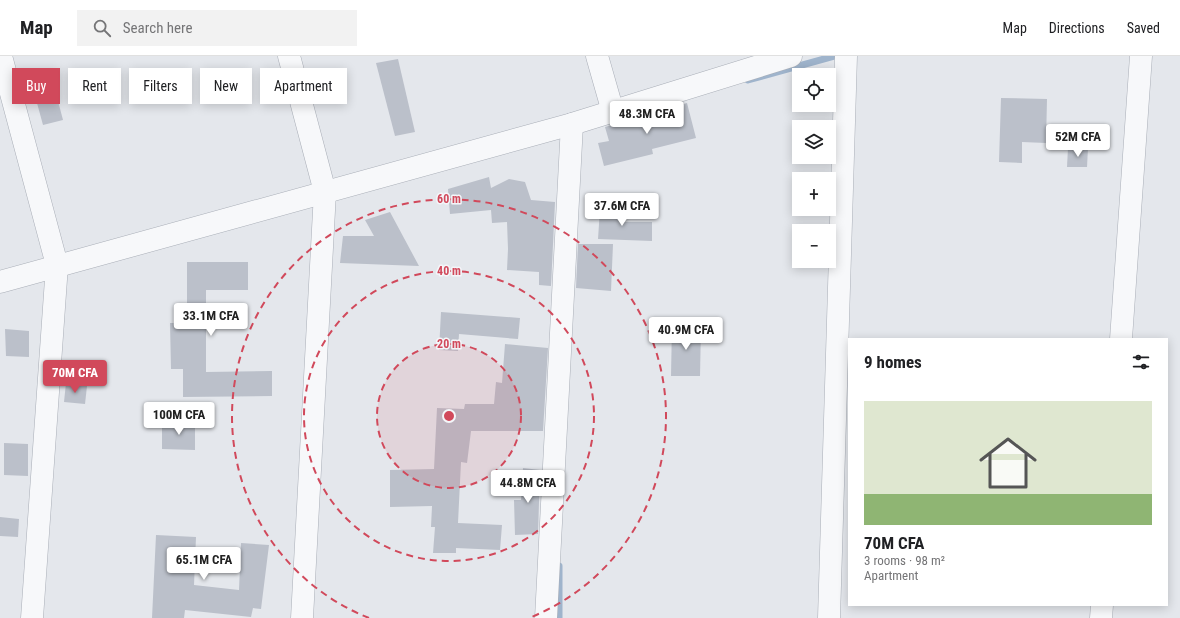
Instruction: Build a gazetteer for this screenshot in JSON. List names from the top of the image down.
{
  "page": {
    "header": "Map",
    "search": "Search here",
    "nav": ["Map", "Directions", "Saved"],
    "map_buttons": ["+", "−"],
    "chip": [
      "Buy",
      "Rent",
      "Filters",
      "New",
      "Apartment"
    ],
    "price": [
      "48.3M CFA",
      "52M CFA",
      "37.6M CFA",
      "33.1M CFA",
      "40.9M CFA",
      "70M CFA",
      "100M CFA",
      "44.8M CFA",
      "65.1M CFA"
    ],
    "heading": "9 homes",
    "list": [
      {
        "name": "70M CFA",
        "note": "3 rooms · 98 m² · Apartment"
      }
    ]
  },
  "rings": ["60 m", "40 m", "20 m"]
}
